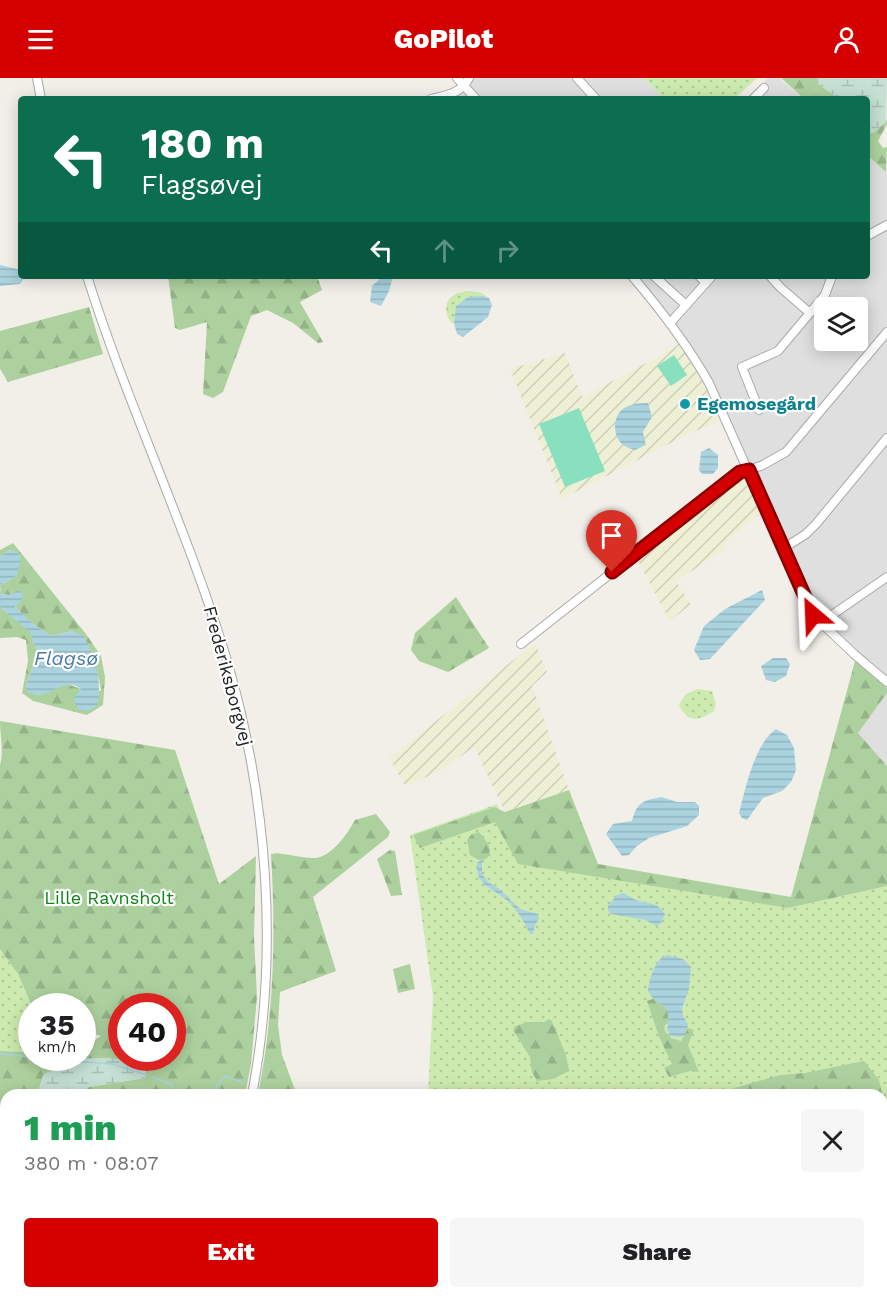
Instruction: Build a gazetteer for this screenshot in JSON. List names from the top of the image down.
{
  "streets": {
    "street": ["Frederiksborgvej"]
  },
  "water": ["Flagsø"],
  "parks": ["Lille Ravnsholt"],
  "places": ["Egemosegård"],
  "page": {
    "header": "GoPilot",
    "turn": ["180 m", "Flagsøvej"],
    "speed": "35 km/h",
    "limit": "40",
    "heading": ["1 min", "380 m · 08:07"],
    "buttons": ["Exit", "Share"]
  }
}
